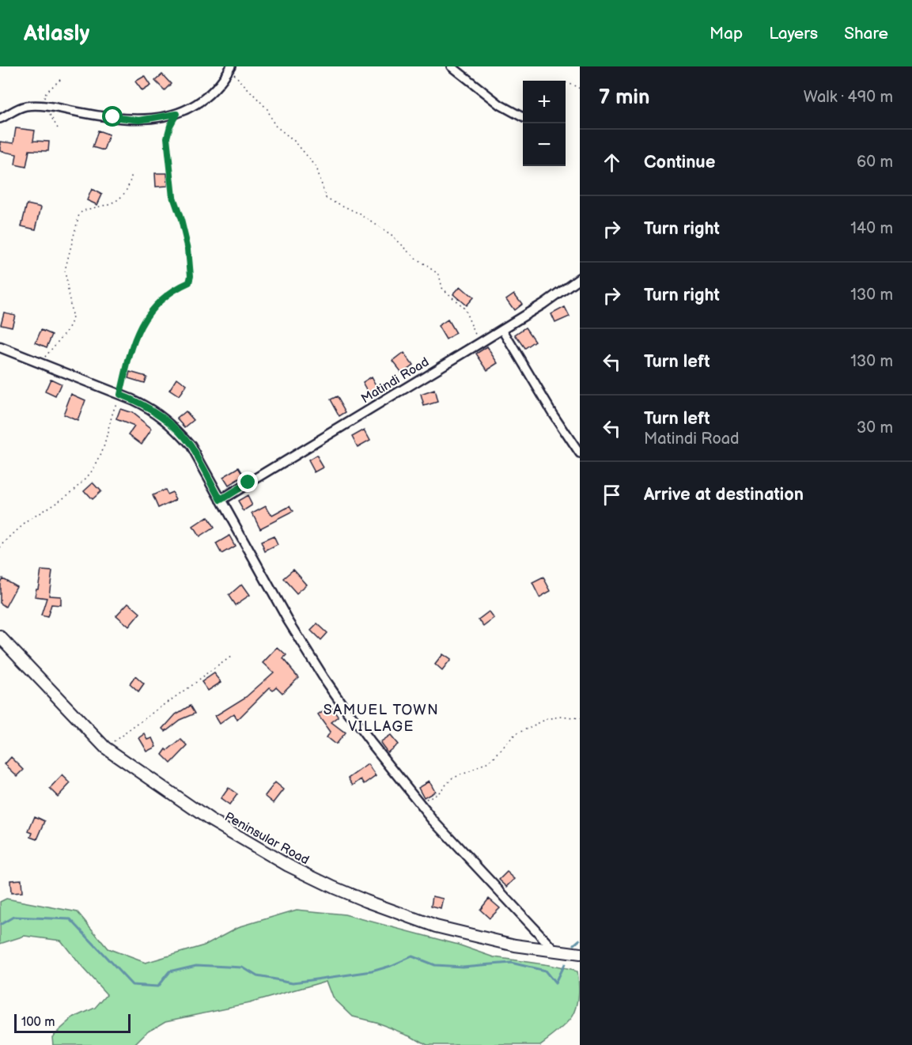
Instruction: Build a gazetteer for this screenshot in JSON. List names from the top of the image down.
{
  "streets": {
    "main road": ["Peninsular Road"],
    "street": ["Matindi Road"]
  },
  "districts": ["SAMUEL TOWN VILLAGE"],
  "scale_bar": "100 m",
  "page": {
    "header": "Atlasly",
    "nav": ["Map", "Layers", "Share"],
    "heading": ["7 min", "Walk · 490 m"],
    "map_buttons": ["+", "−"],
    "list": [
      ["Continue", "60 m"],
      ["Turn right", "140 m"],
      ["Turn right", "130 m"],
      ["Turn left", "130 m"],
      ["Turn left", "Matindi Road", "30 m"],
      "Arrive at destination"
    ],
    "scale": "100 m"
  }
}
